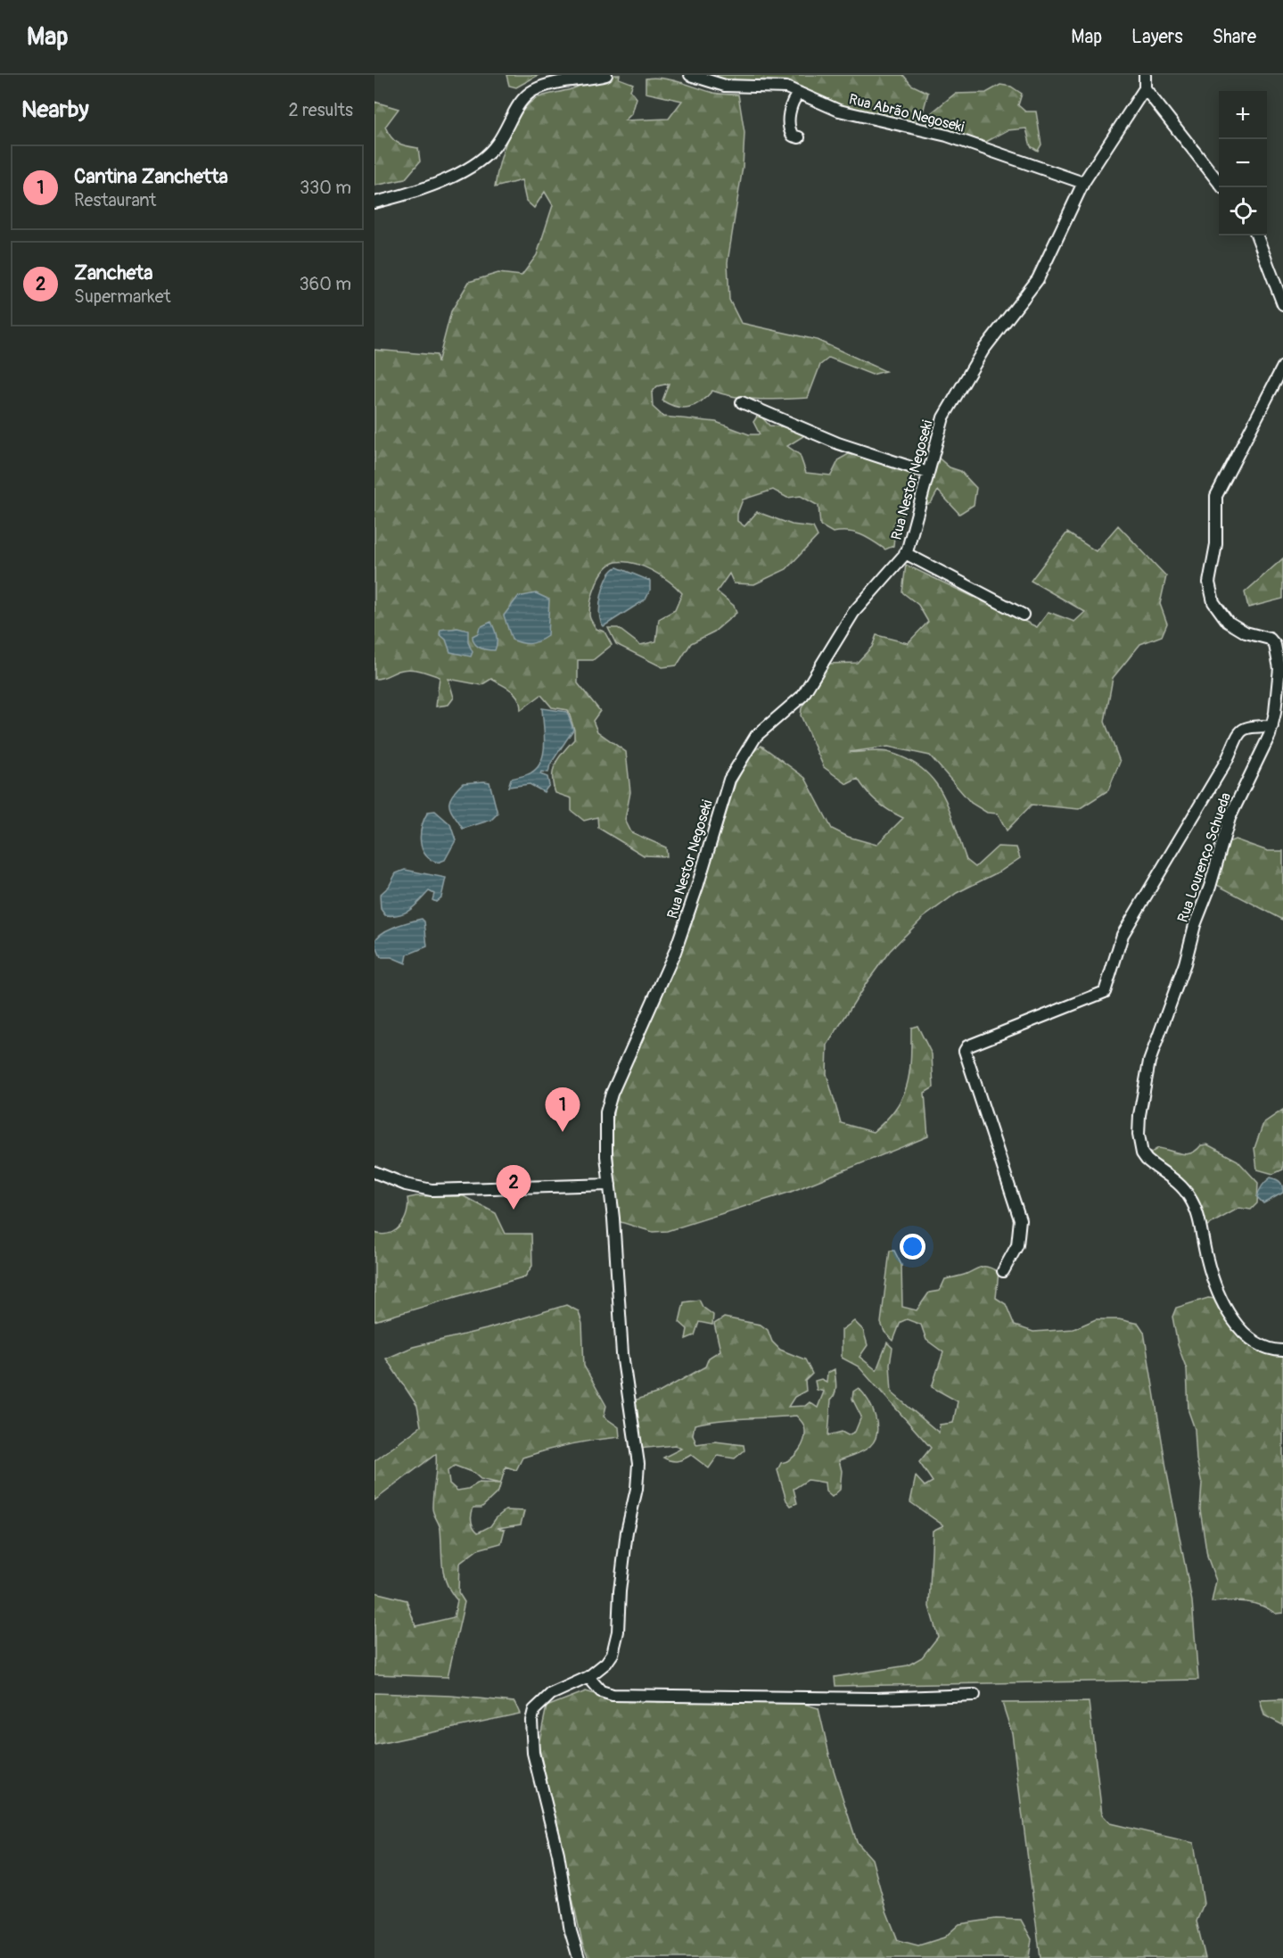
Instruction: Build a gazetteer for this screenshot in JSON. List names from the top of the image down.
{
  "streets": {
    "street": ["Rua Abrão Negoseki", "Rua Nestor Negoseki", "Rua Lourenço Schueda"]
  },
  "crossings": [
    ["Rua Abrão Negoseki", "Rua Nestor Negoseki"]
  ],
  "page": {
    "header": "Map",
    "nav": ["Map", "Layers", "Share"],
    "heading": ["Nearby", "2 results"],
    "map_buttons": ["+", "−"],
    "list": [
      {
        "mark": "1",
        "name": "Cantina Zanchetta",
        "note": "Restaurant",
        "value": "330 m"
      },
      {
        "mark": "2",
        "name": "Zancheta",
        "note": "Supermarket",
        "value": "360 m"
      }
    ],
    "pins": ["1", "2"]
  }
}
